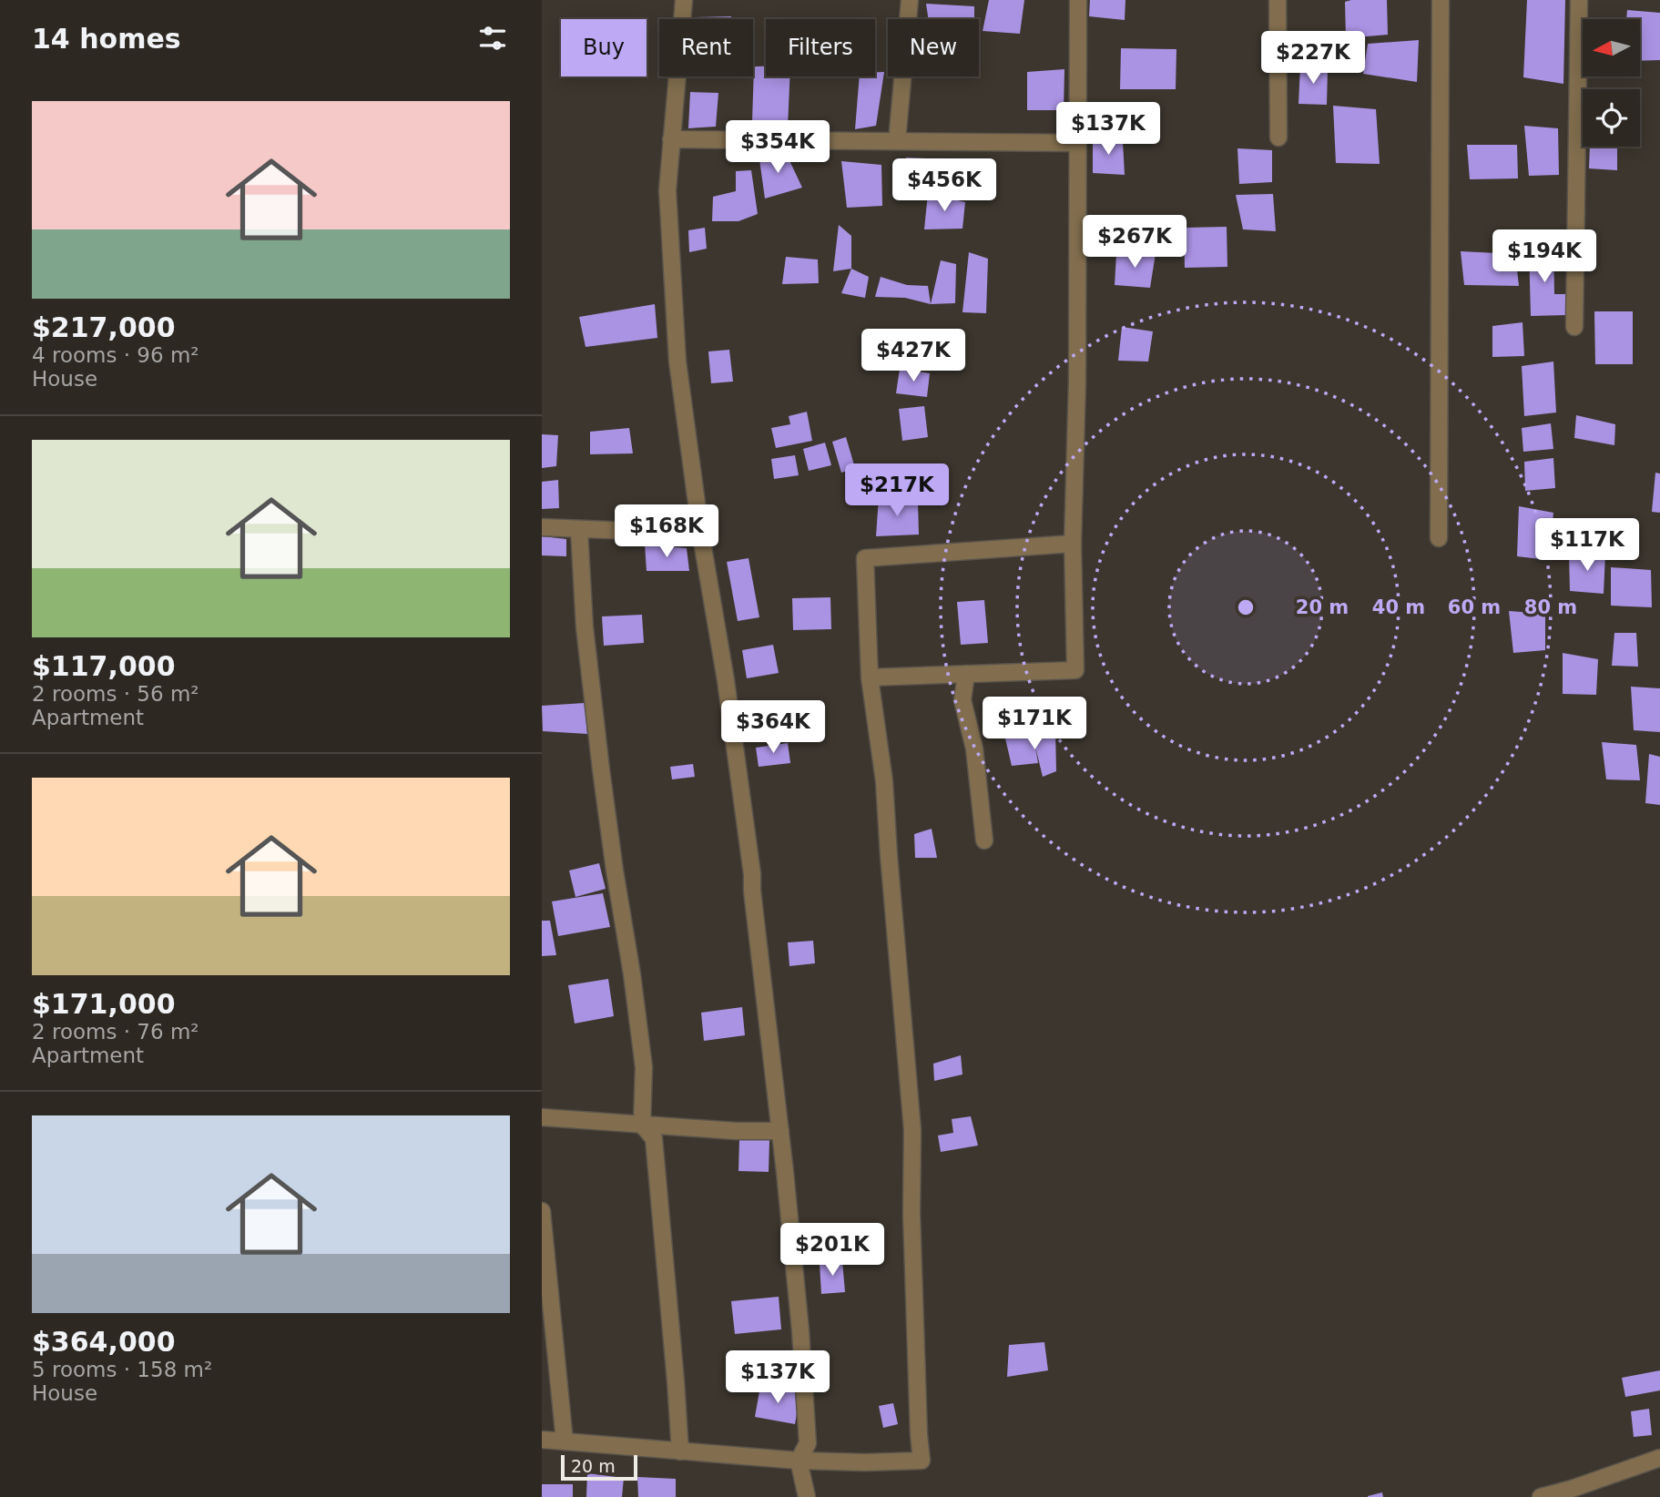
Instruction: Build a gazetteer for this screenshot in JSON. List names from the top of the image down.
{
  "scale_bar": "20 m",
  "north": "left",
  "page": {
    "heading": "14 homes",
    "chip": [
      "Buy",
      "Rent",
      "Filters",
      "New"
    ],
    "price": [
      "$227K",
      "$137K",
      "$354K",
      "$456K",
      "$267K",
      "$194K",
      "$427K",
      "$217K",
      "$168K",
      "$117K",
      "$171K",
      "$364K",
      "$201K",
      "$137K"
    ],
    "list": [
      {
        "name": "$217,000",
        "note": "4 rooms · 96 m² · House"
      },
      {
        "name": "$117,000",
        "note": "2 rooms · 56 m² · Apartment"
      },
      {
        "name": "$171,000",
        "note": "2 rooms · 76 m² · Apartment"
      },
      {
        "name": "$364,000",
        "note": "5 rooms · 158 m² · House"
      }
    ],
    "scale": "20 m"
  },
  "rings": [
    "20 m",
    "40 m",
    "60 m",
    "80 m"
  ]
}
